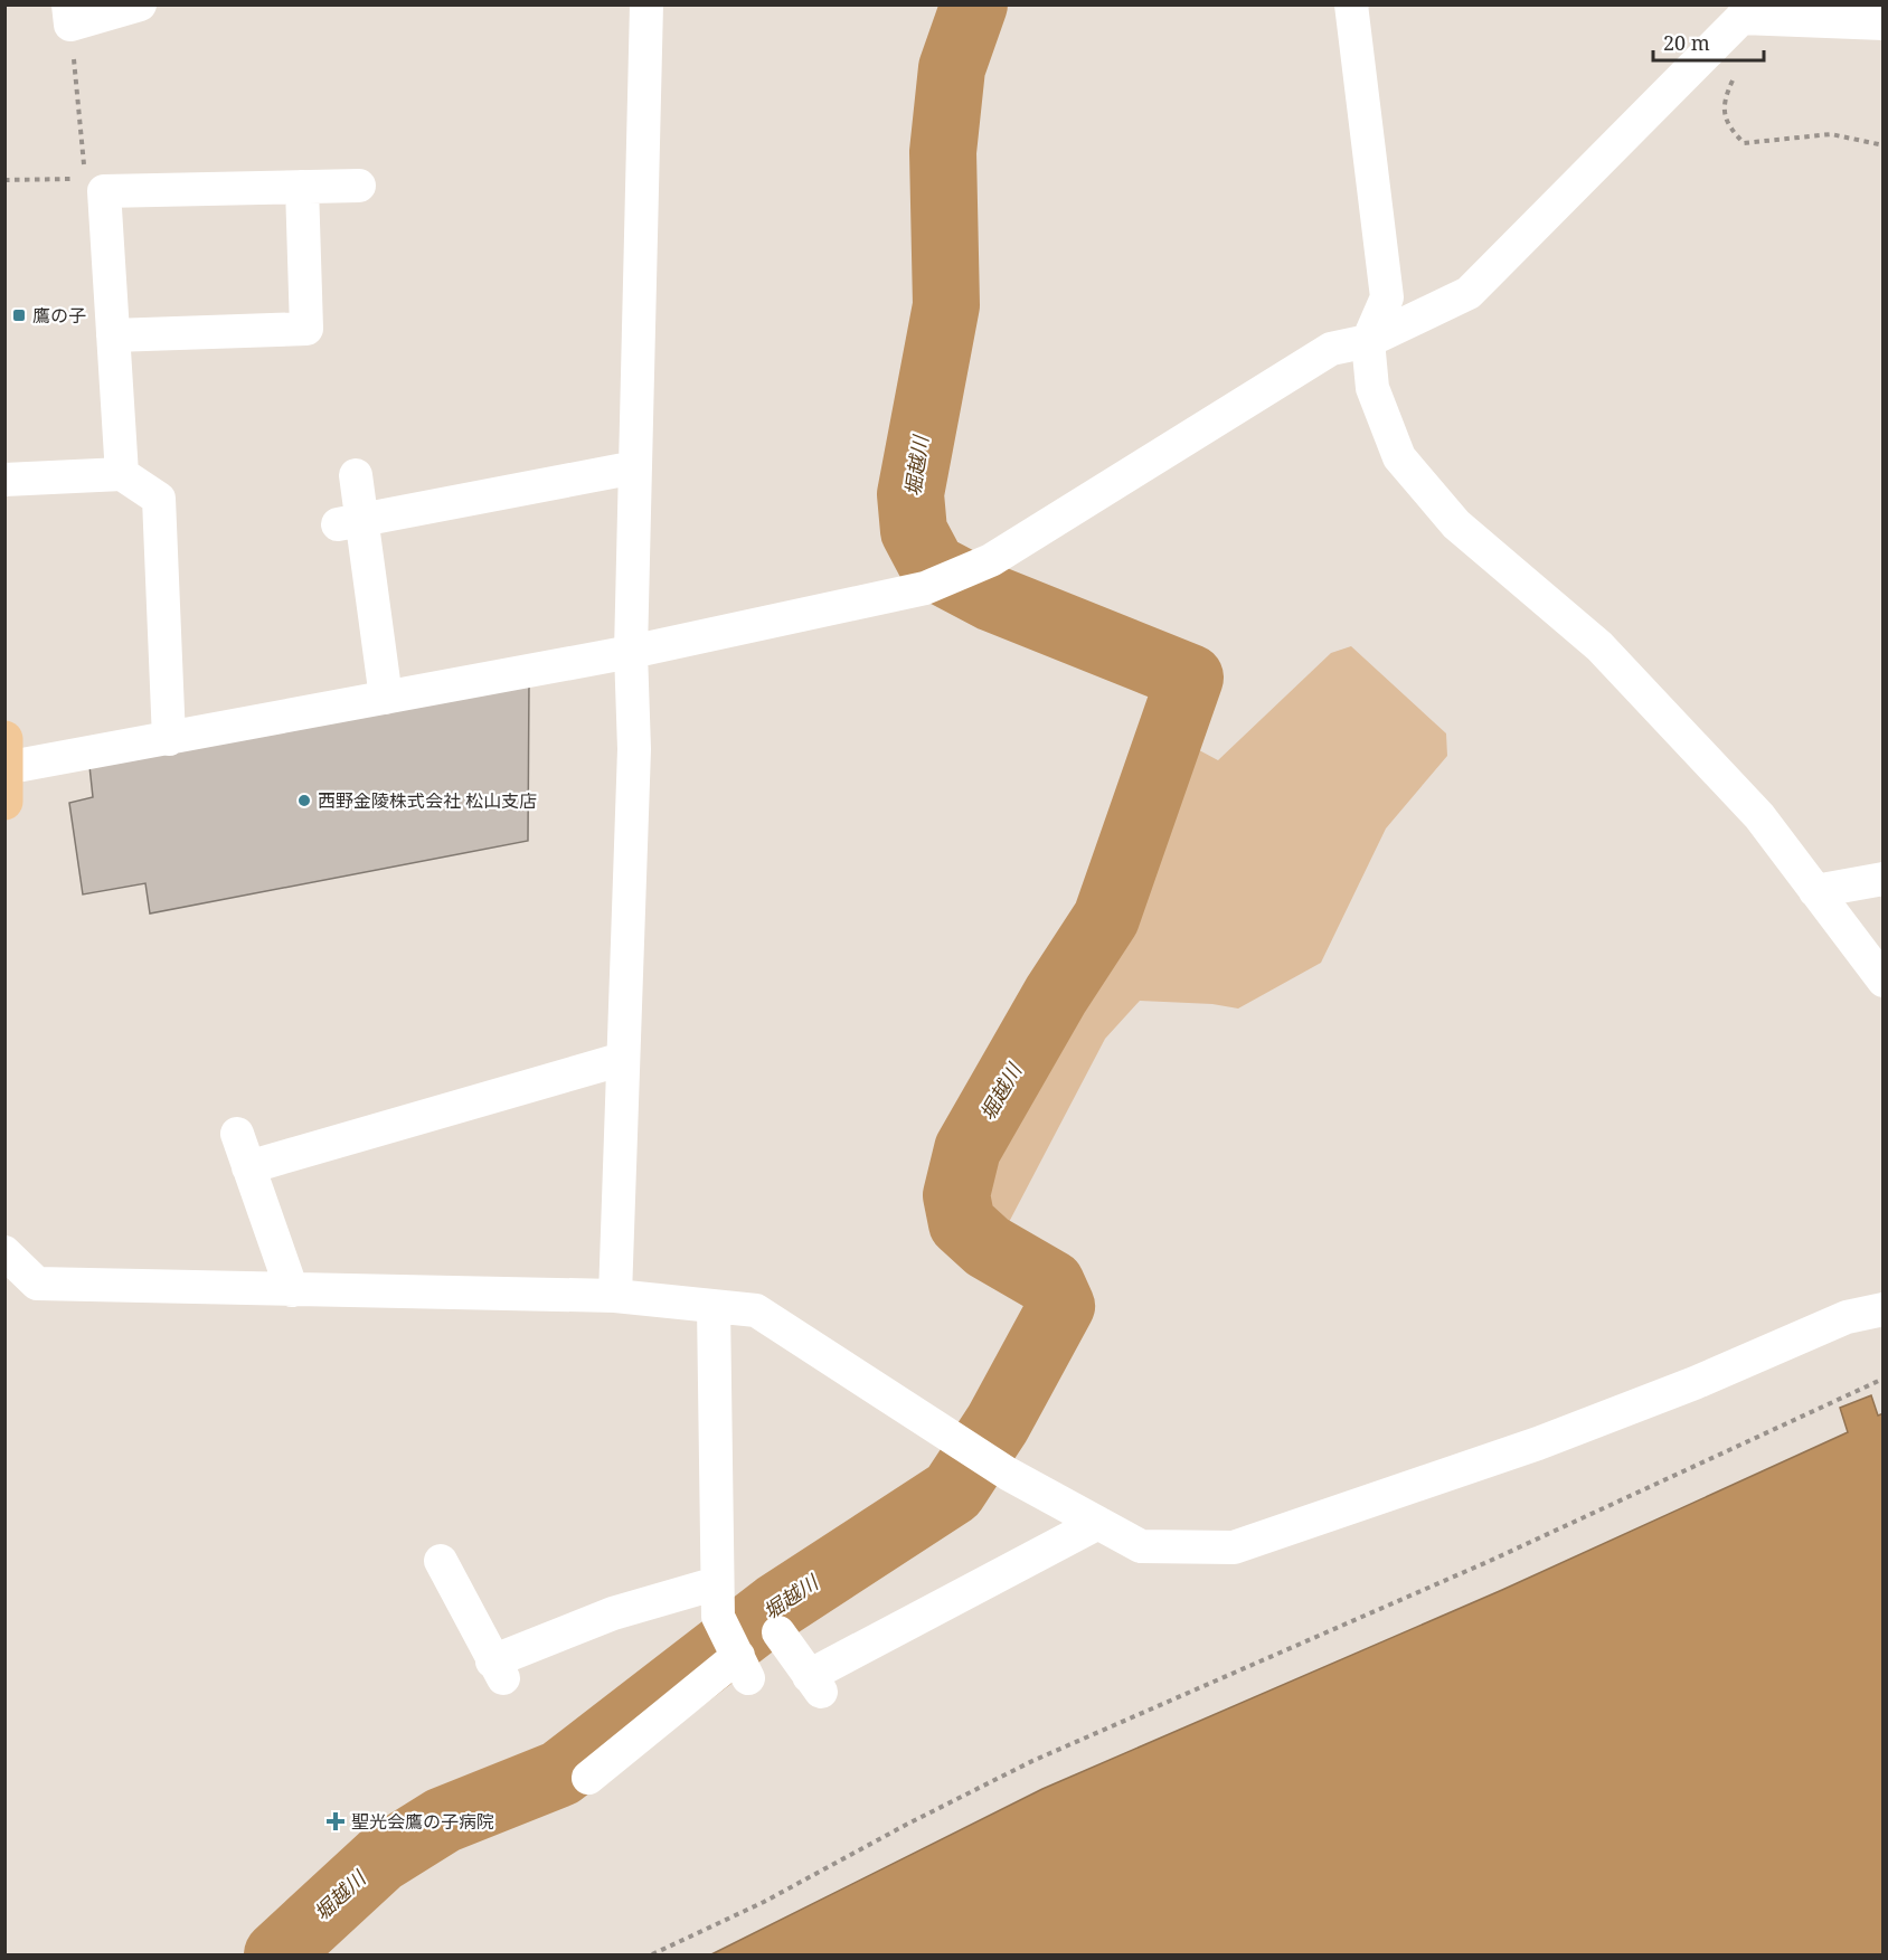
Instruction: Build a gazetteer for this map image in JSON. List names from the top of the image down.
{
  "water": ["堀越川"],
  "places": {
    "transit": ["鷹の子"],
    "other": ["西野金陵株式会社 松山支店"],
    "health": ["聖光会鷹の子病院"]
  },
  "scale_bar": "20 m"
}
